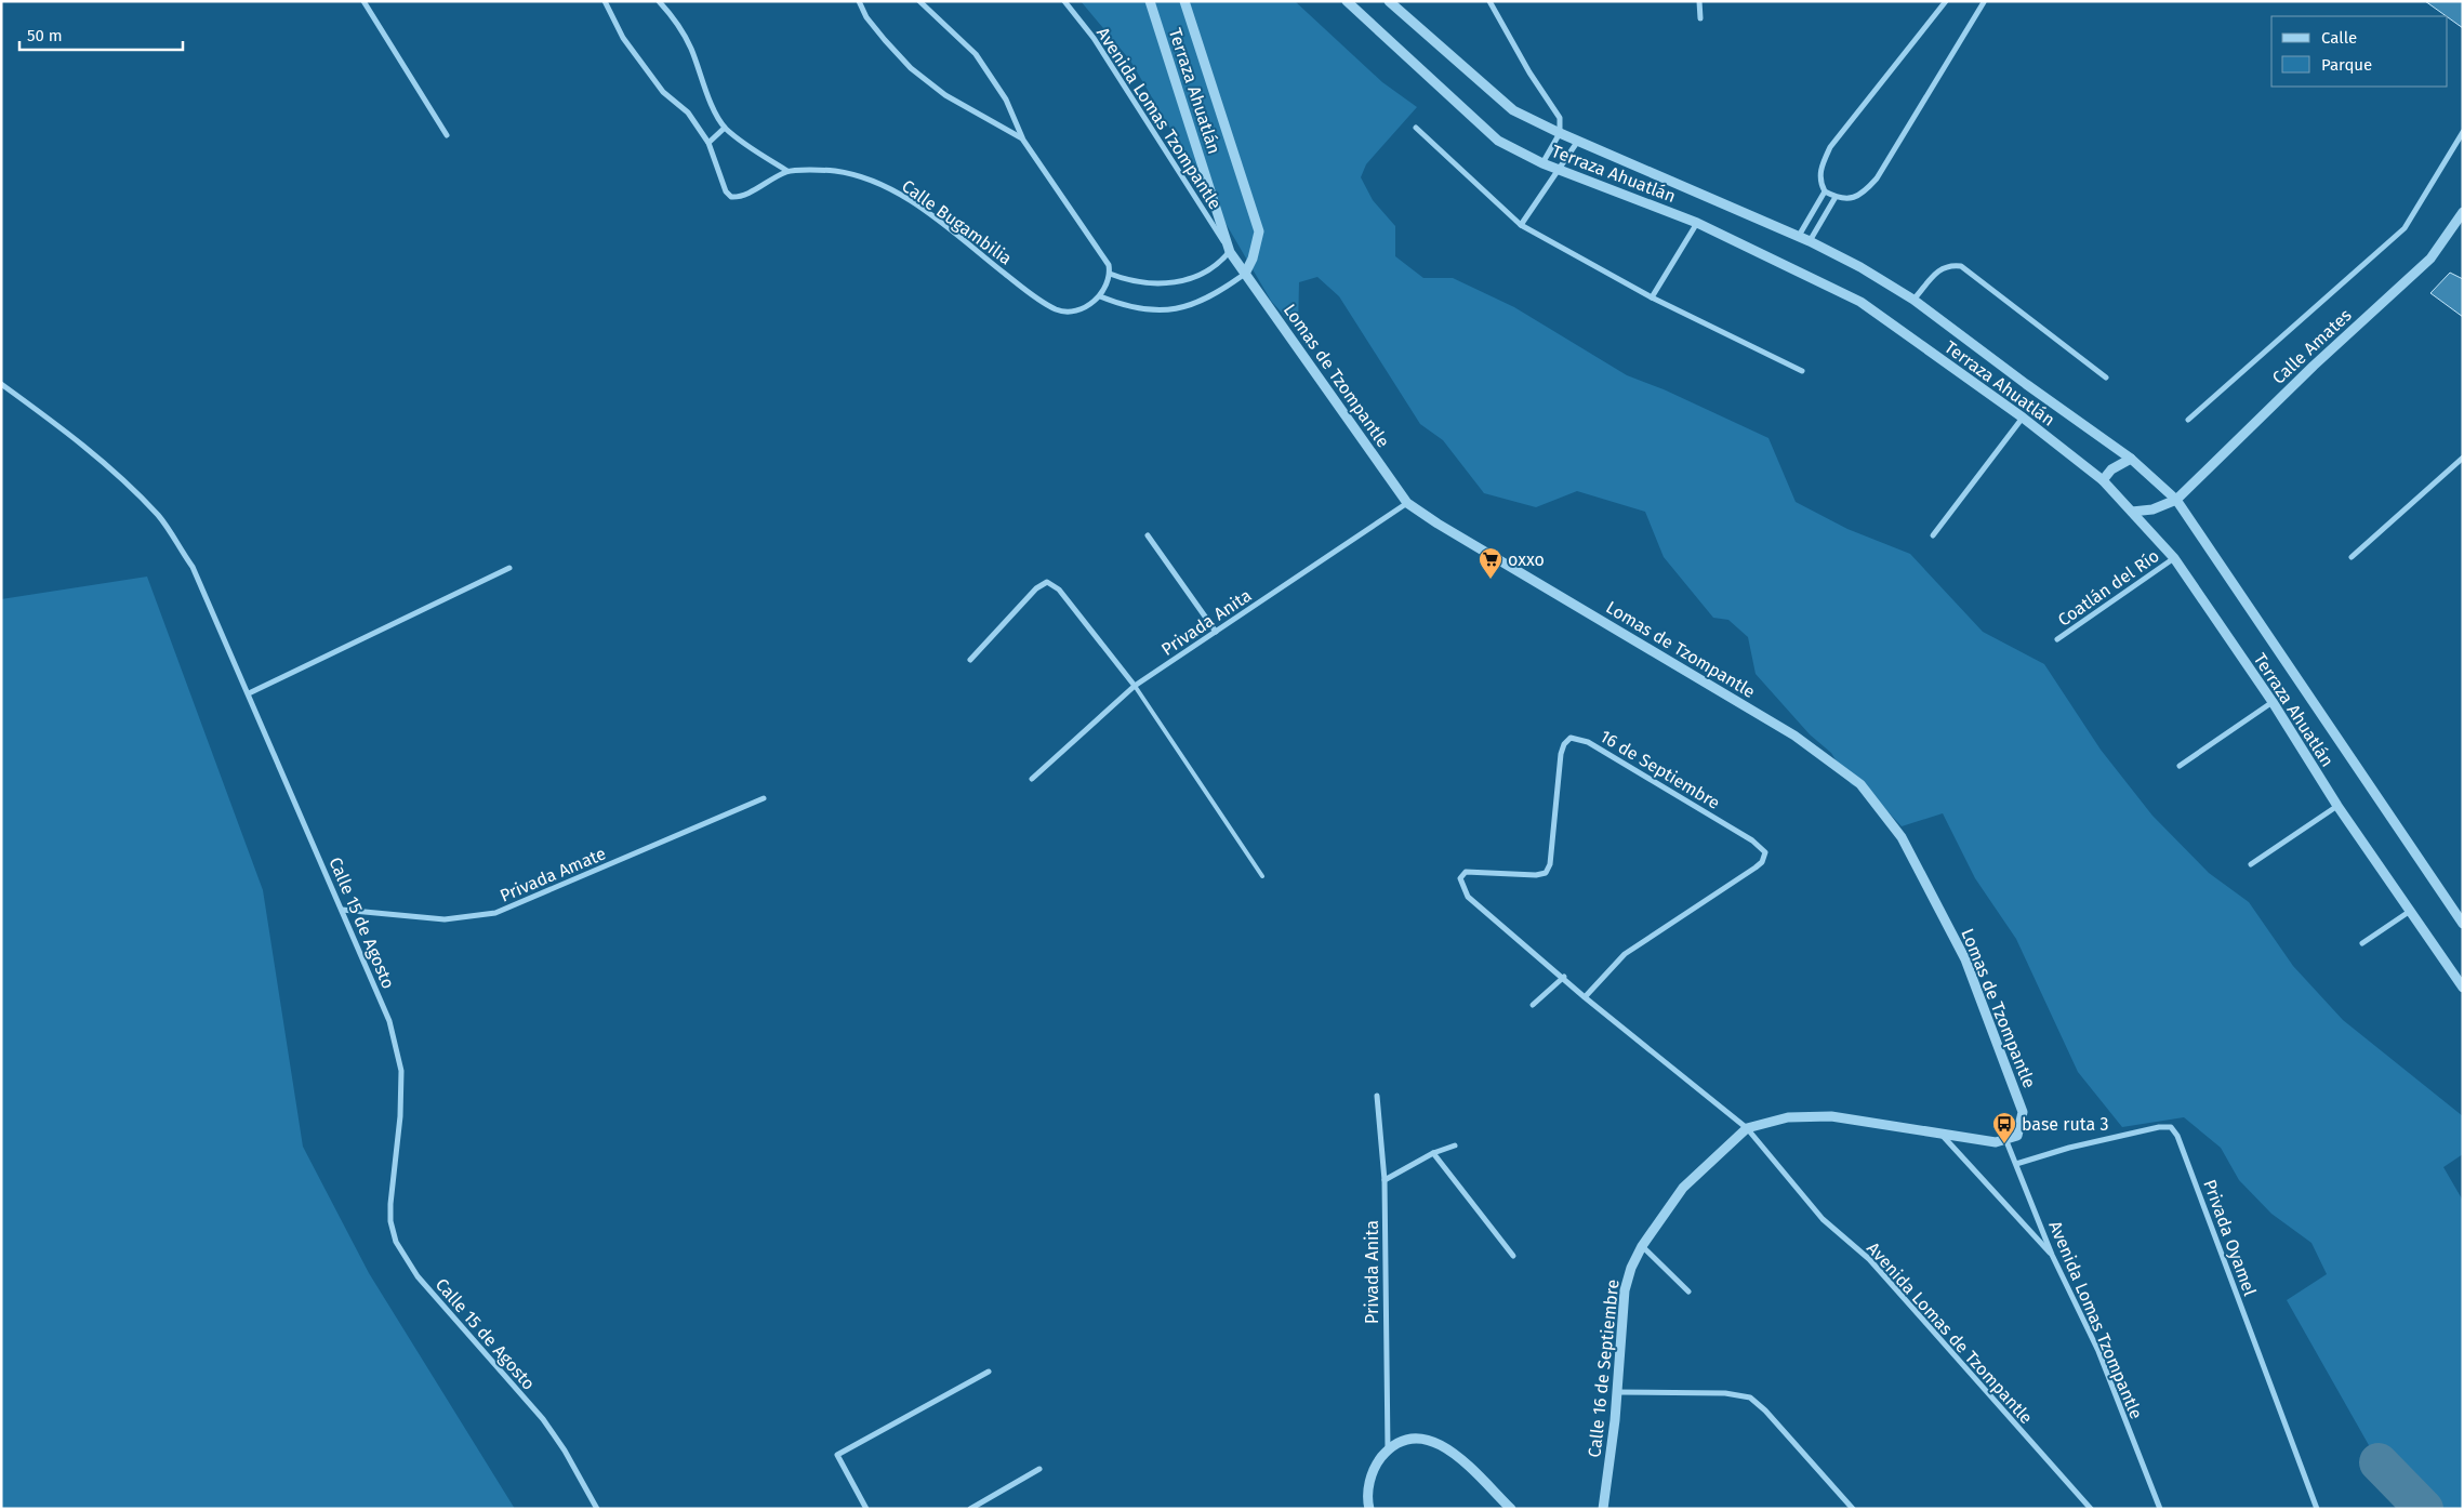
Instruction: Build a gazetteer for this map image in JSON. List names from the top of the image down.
{
  "streets": {
    "street": [
      "Terraza Ahuatlán",
      "Avenida Lomas Tzompantle",
      "Calle Bugambilia",
      "Calle Amates",
      "Lomas de Tzompantle",
      "Coatlán del Río",
      "Privada Anita",
      "16 de Septiembre",
      "Privada Amate",
      "Calle 15 de Agosto",
      "Privada Oyamel",
      "Avenida Lomas de Tzompantle",
      "Calle 16 de Septiembre"
    ]
  },
  "crossings": [
    ["Terraza Ahuatlán", "Avenida Lomas Tzompantle"],
    ["Terraza Ahuatlán", "Calle Amates"],
    ["Terraza Ahuatlán", "Lomas de Tzompantle"],
    ["Terraza Ahuatlán", "Coatlán del Río"],
    ["Avenida Lomas Tzompantle", "Lomas de Tzompantle"],
    ["Avenida Lomas Tzompantle", "Privada Oyamel"],
    ["Avenida Lomas Tzompantle", "Calle 16 de Septiembre"],
    ["Lomas de Tzompantle", "Privada Anita"],
    ["Lomas de Tzompantle", "Calle 16 de Septiembre"],
    ["16 de Septiembre", "Avenida Lomas de Tzompantle"],
    ["16 de Septiembre", "Calle 16 de Septiembre"],
    ["Privada Amate", "Calle 15 de Agosto"],
    ["Avenida Lomas de Tzompantle", "Calle 16 de Septiembre"]
  ],
  "places": {
    "supermarket": ["oxxo"],
    "bus stop": ["base ruta 3"]
  },
  "legend": ["Calle", "Parque"],
  "scale_bar": "50 m"
}
